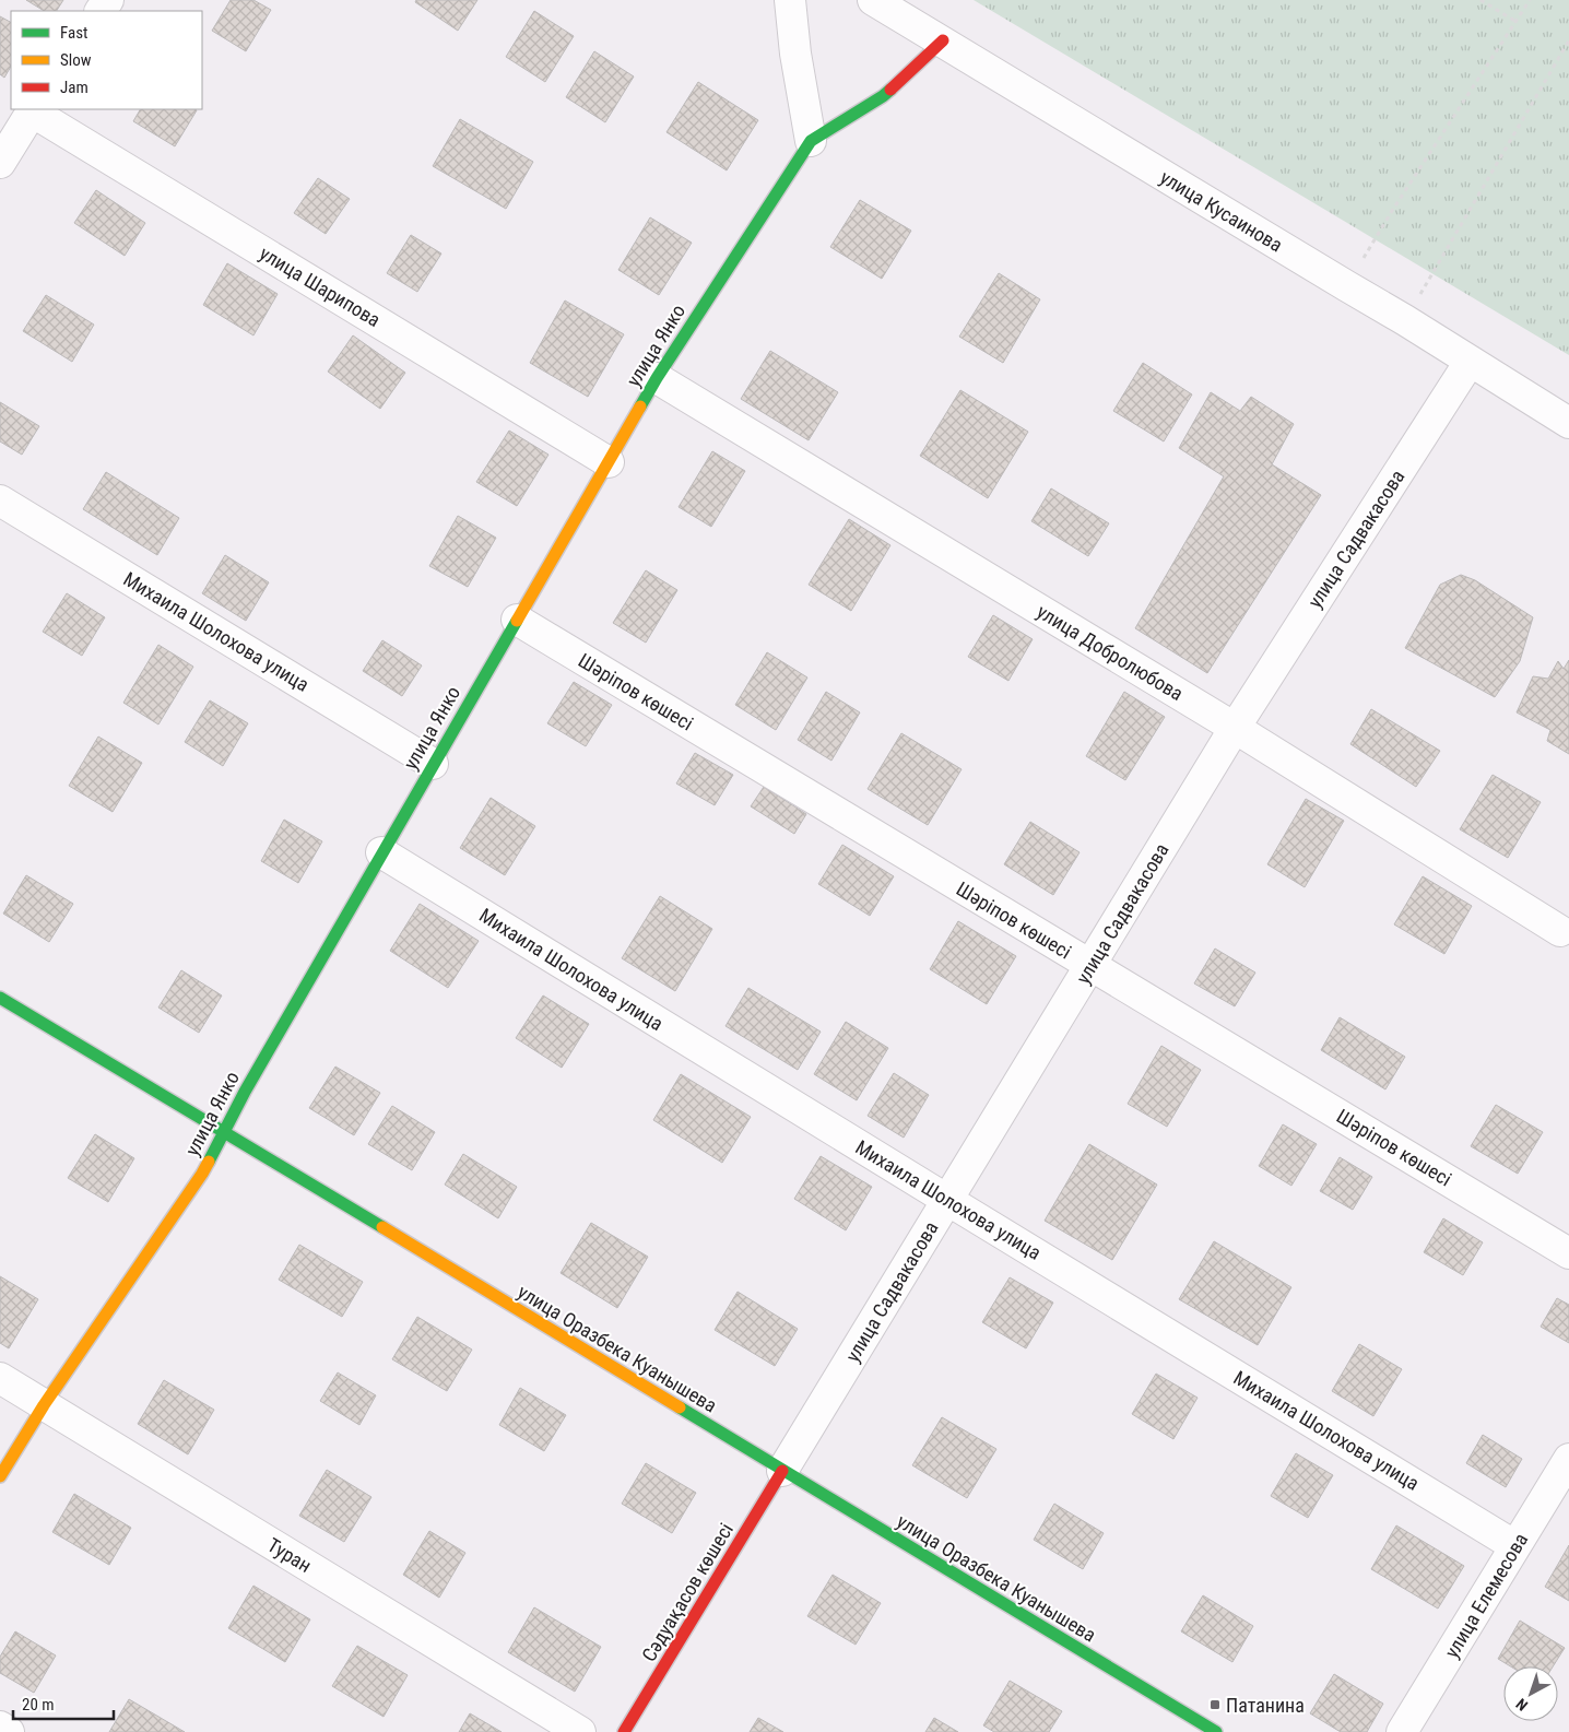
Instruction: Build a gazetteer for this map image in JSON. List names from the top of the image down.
{
  "streets": {
    "street": [
      "улица Кусаинова",
      "улица Шарипова",
      "улица Янко",
      "улица Садвакасова",
      "Михаила Шолохова улица",
      "улица Добролюбова",
      "Шәріпов көшесі",
      "улица Оразбека Куанышева",
      "Туран",
      "Сәдуақасов көшесі",
      "улица Елемесова"
    ]
  },
  "crossings": [
    ["улица Кусаинова", "улица Янко"],
    ["улица Кусаинова", "улица Садвакасова"],
    ["улица Шарипова", "улица Янко"],
    ["улица Янко", "Михаила Шолохова улица"],
    ["улица Янко", "улица Добролюбова"],
    ["улица Янко", "Шәріпов көшесі"],
    ["улица Янко", "улица Оразбека Куанышева"],
    ["улица Янко", "Туран"],
    ["улица Садвакасова", "Михаила Шолохова улица"],
    ["улица Садвакасова", "улица Добролюбова"],
    ["улица Садвакасова", "Шәріпов көшесі"],
    ["улица Садвакасова", "улица Оразбека Куанышева"],
    ["улица Садвакасова", "Сәдуақасов көшесі"],
    ["Михаила Шолохова улица", "улица Елемесова"],
    ["улица Оразбека Куанышева", "Сәдуақасов көшесі"]
  ],
  "places": {
    "transit": ["Патанина"]
  },
  "legend": ["Fast", "Slow", "Jam"],
  "scale_bar": "20 m",
  "north": "bottom left"
}
